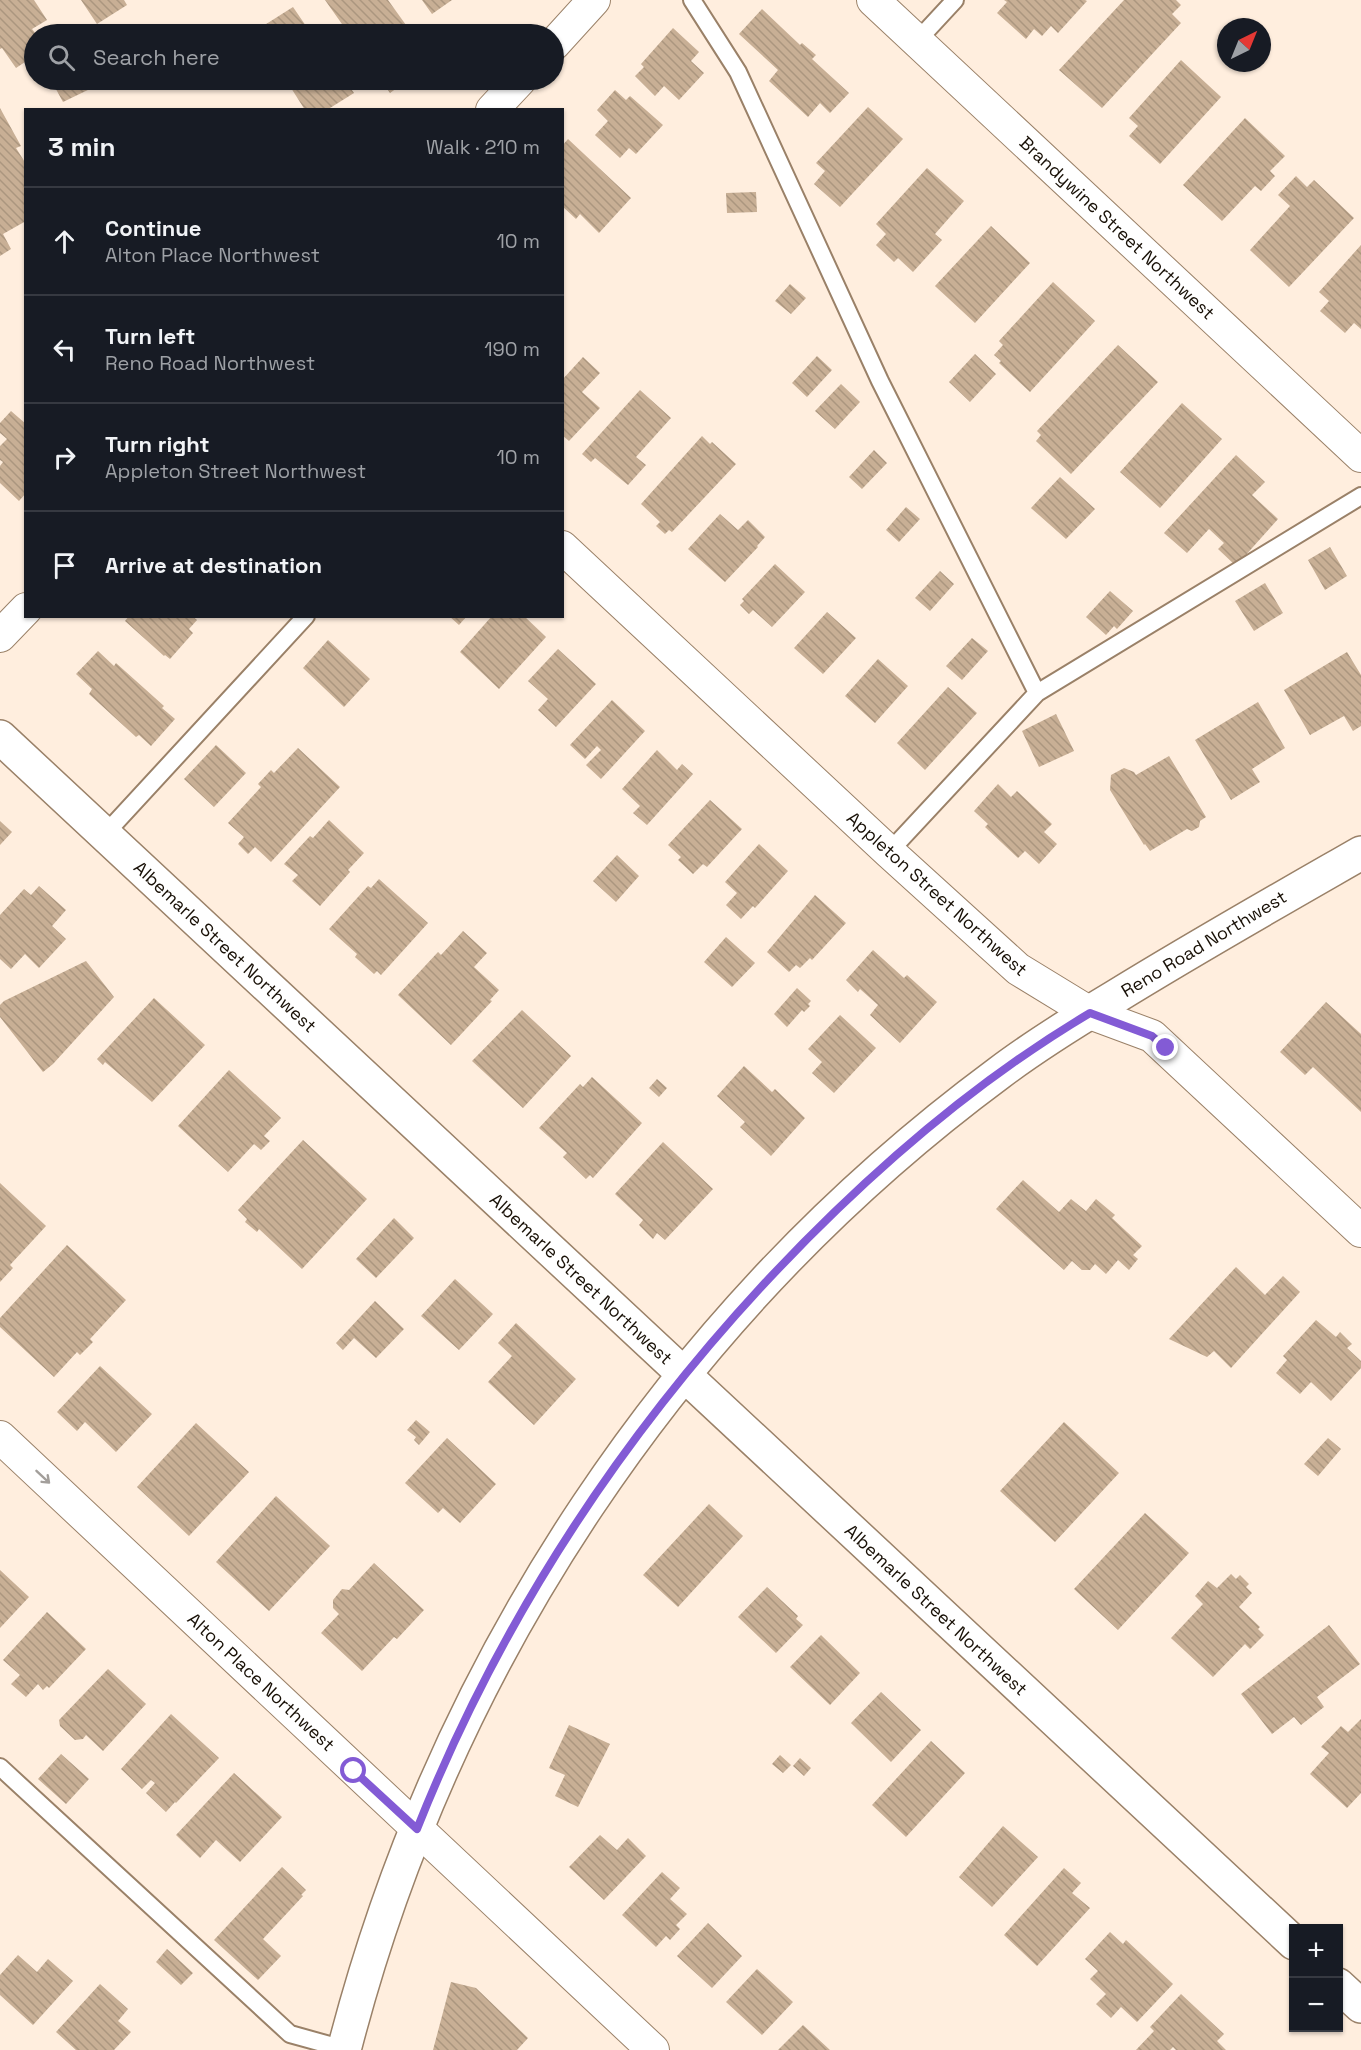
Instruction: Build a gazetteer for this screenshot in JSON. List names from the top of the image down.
{
  "streets": {
    "street": [
      "Brandywine Street Northwest",
      "Appleton Street Northwest",
      "Reno Road Northwest",
      "Albemarle Street Northwest",
      "Alton Place Northwest"
    ]
  },
  "crossings": [
    ["Appleton Street Northwest", "Reno Road Northwest"],
    ["Reno Road Northwest", "Albemarle Street Northwest"],
    ["Reno Road Northwest", "Alton Place Northwest"]
  ],
  "one_way": ["Alton Place Northwest"],
  "north": "top right",
  "page": {
    "search": "Search here",
    "heading": ["3 min", "Walk · 210 m"],
    "list": [
      ["Continue", "Alton Place Northwest", "10 m"],
      ["Turn left", "Reno Road Northwest", "190 m"],
      ["Turn right", "Appleton Street Northwest", "10 m"],
      "Arrive at destination"
    ],
    "map_buttons": ["+", "−"]
  }
}
